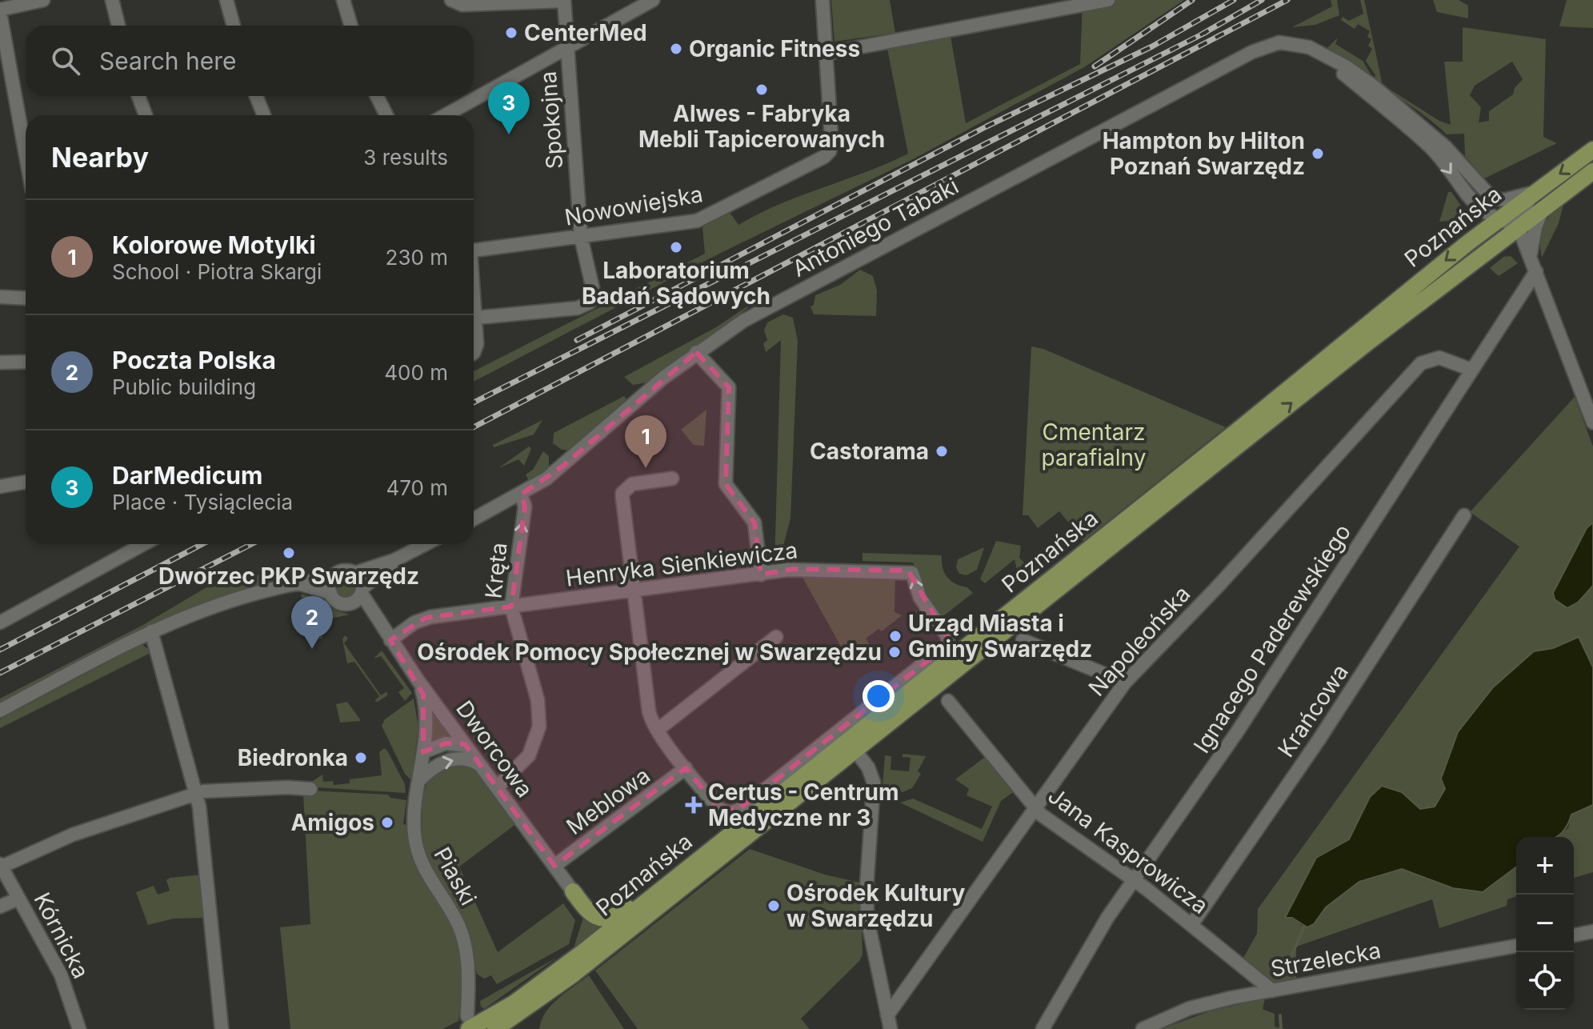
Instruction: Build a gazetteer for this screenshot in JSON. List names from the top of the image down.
{
  "streets": {
    "main road": ["Poznańska"],
    "street": [
      "Spokojna",
      "Nowowiejska",
      "Antoniego Tabaki",
      "Henryka Sienkiewicza",
      "Kręta",
      "Ignacego Paderewskiego",
      "Napoleońska",
      "Krańcowa",
      "Dworcowa",
      "Meblowa",
      "Jana Kasprowicza",
      "Piaski",
      "Kórnicka",
      "Strzelecka"
    ]
  },
  "crossings": [
    ["Spokojna", "Nowowiejska"],
    ["Poznańska", "Antoniego Tabaki"],
    ["Poznańska", "Piaski"],
    ["Antoniego Tabaki", "Kręta"],
    ["Henryka Sienkiewicza", "Kręta"],
    ["Henryka Sienkiewicza", "Dworcowa"],
    ["Henryka Sienkiewicza", "Meblowa"],
    ["Kręta", "Dworcowa"],
    ["Ignacego Paderewskiego", "Napoleońska"],
    ["Ignacego Paderewskiego", "Jana Kasprowicza"],
    ["Napoleońska", "Jana Kasprowicza"],
    ["Krańcowa", "Jana Kasprowicza"],
    ["Dworcowa", "Meblowa"],
    ["Dworcowa", "Piaski"],
    ["Jana Kasprowicza", "Strzelecka"]
  ],
  "one_way": ["Kręta"],
  "parks": ["Cmentarz parafialny"],
  "places": {
    "other": [
      "CenterMed",
      "Organic Fitness",
      "Alwes - Fabryka Mebli Tapicerowanych",
      "Hampton by Hilton Poznań Swarzędz",
      "Laboratorium Badań Sądowych",
      "Castorama",
      "Dworzec PKP Swarzędz",
      "Urząd Miasta i Gminy Swarzędz",
      "Ośrodek Pomocy Społecznej w Swarzędzu",
      "Biedronka",
      "Amigos",
      "Ośrodek Kultury w Swarzędzu"
    ],
    "health": ["Certus - Centrum Medyczne nr 3"]
  },
  "page": {
    "search": "Search here",
    "pins": ["3", "1", "2"],
    "heading": ["Nearby", "3 results"],
    "list": [
      {
        "mark": "1",
        "name": "Kolorowe Motylki",
        "note": "School · Piotra Skargi",
        "value": "230 m"
      },
      {
        "mark": "2",
        "name": "Poczta Polska",
        "note": "Public building",
        "value": "400 m"
      },
      {
        "mark": "3",
        "name": "DarMedicum",
        "note": "Place · Tysiąclecia",
        "value": "470 m"
      }
    ],
    "map_buttons": ["+", "−"]
  }
}
